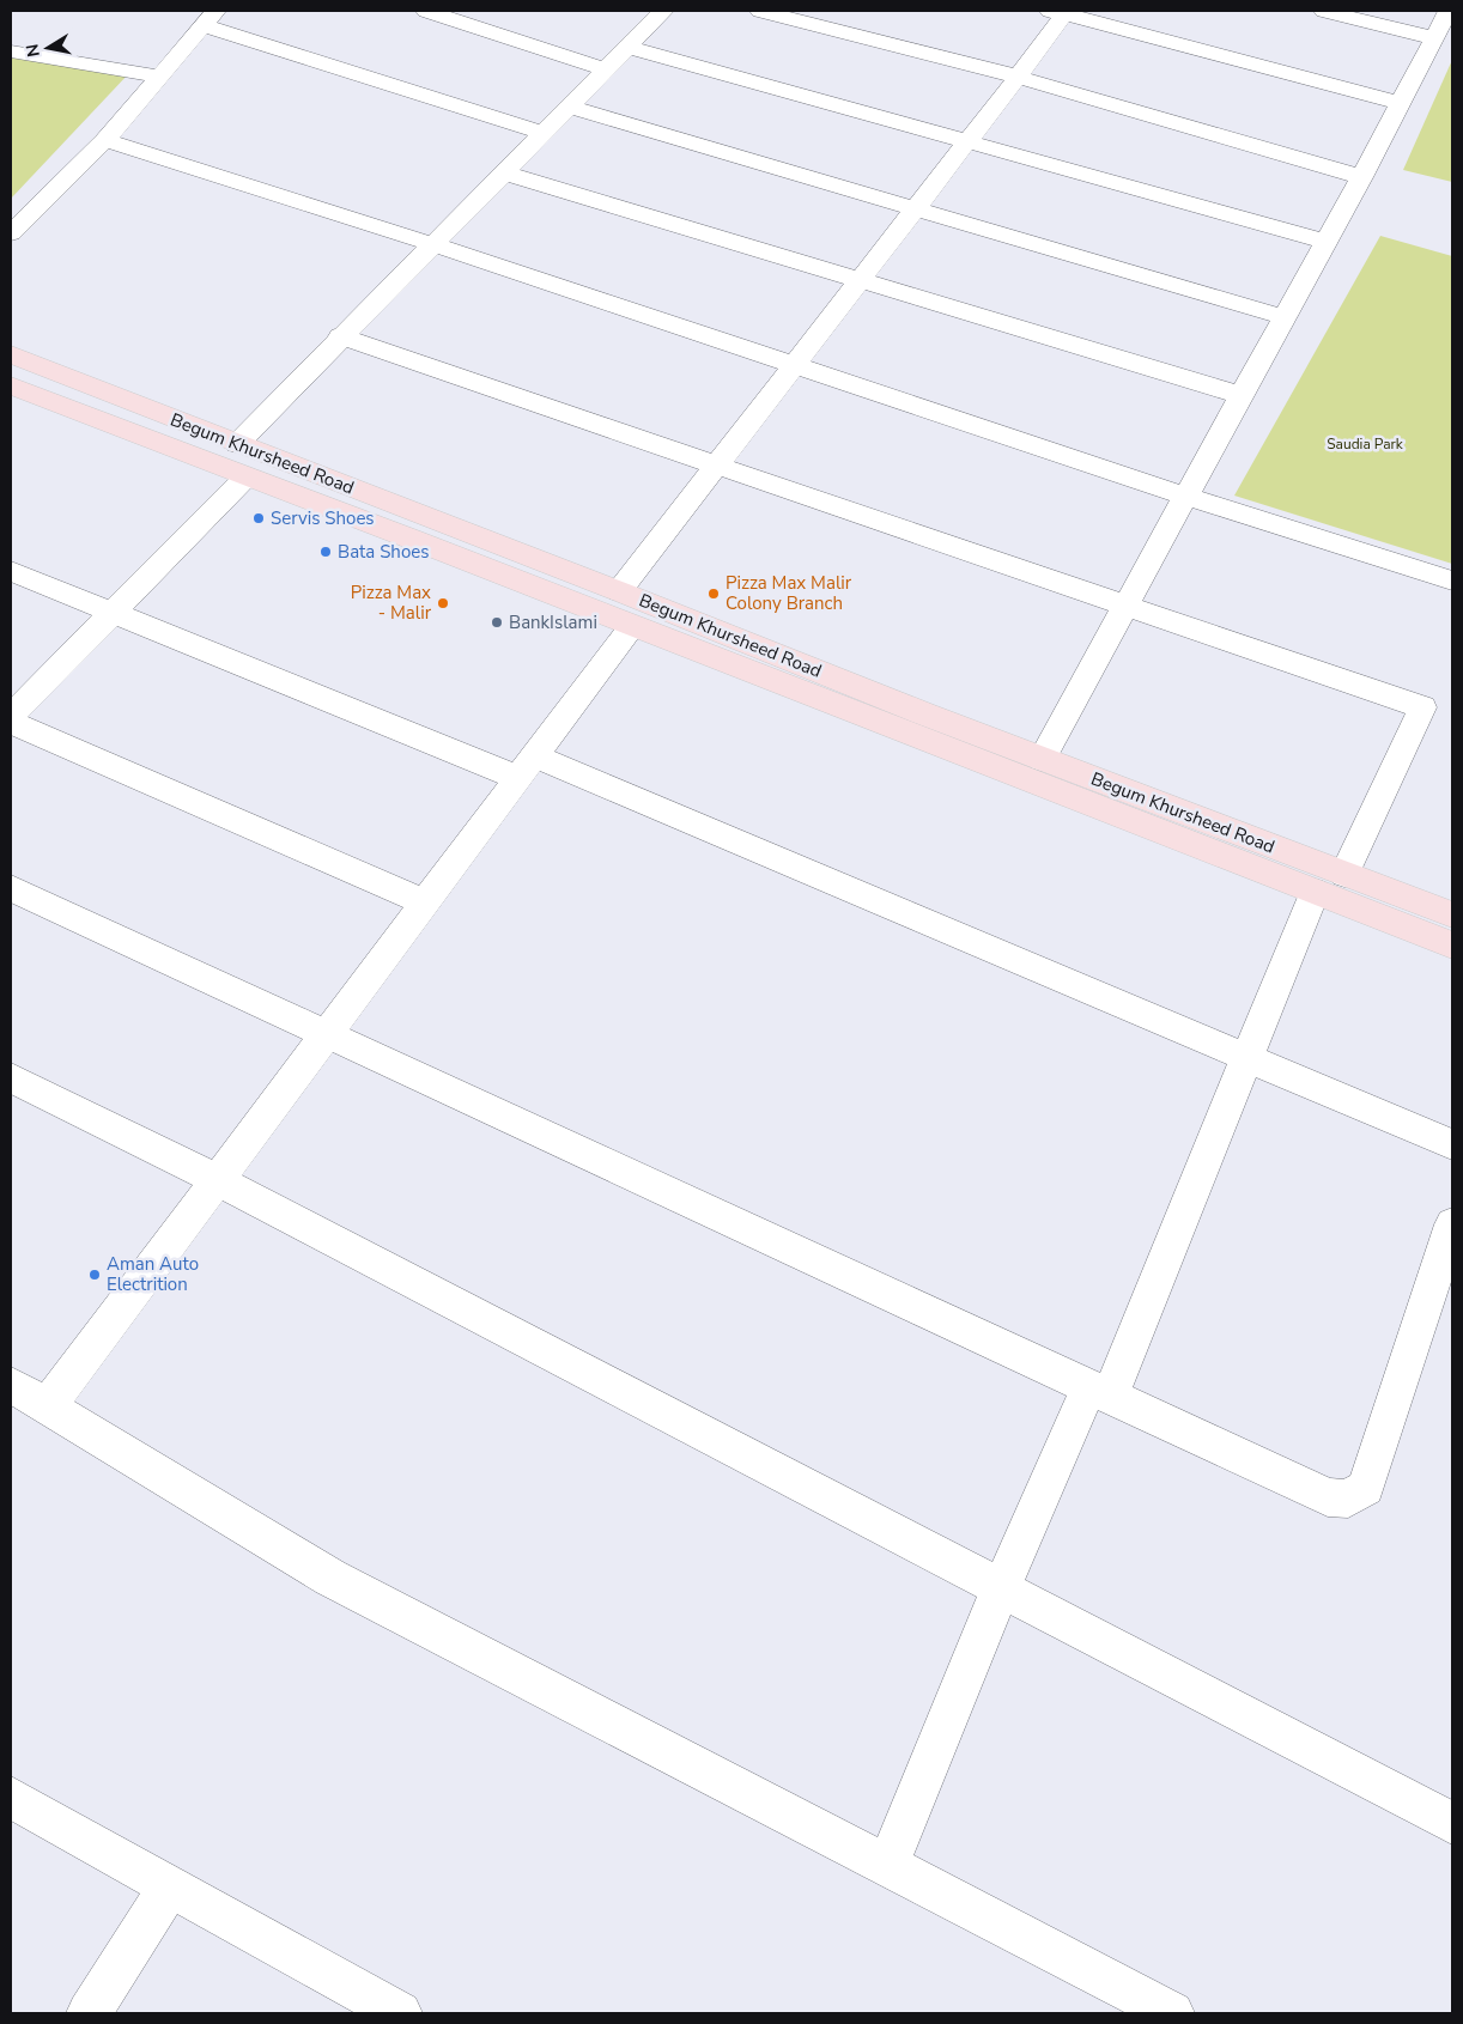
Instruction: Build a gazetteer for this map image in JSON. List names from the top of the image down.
{
  "streets": {
    "main road": ["Begum Khursheed Road"]
  },
  "parks": ["Saudia Park"],
  "places": [
    "Servis Shoes",
    "Bata Shoes",
    "Pizza Max Malir Colony Branch",
    "Pizza Max - Malir",
    "BankIslami",
    "Aman Auto Electrition"
  ],
  "north": "left"
}
